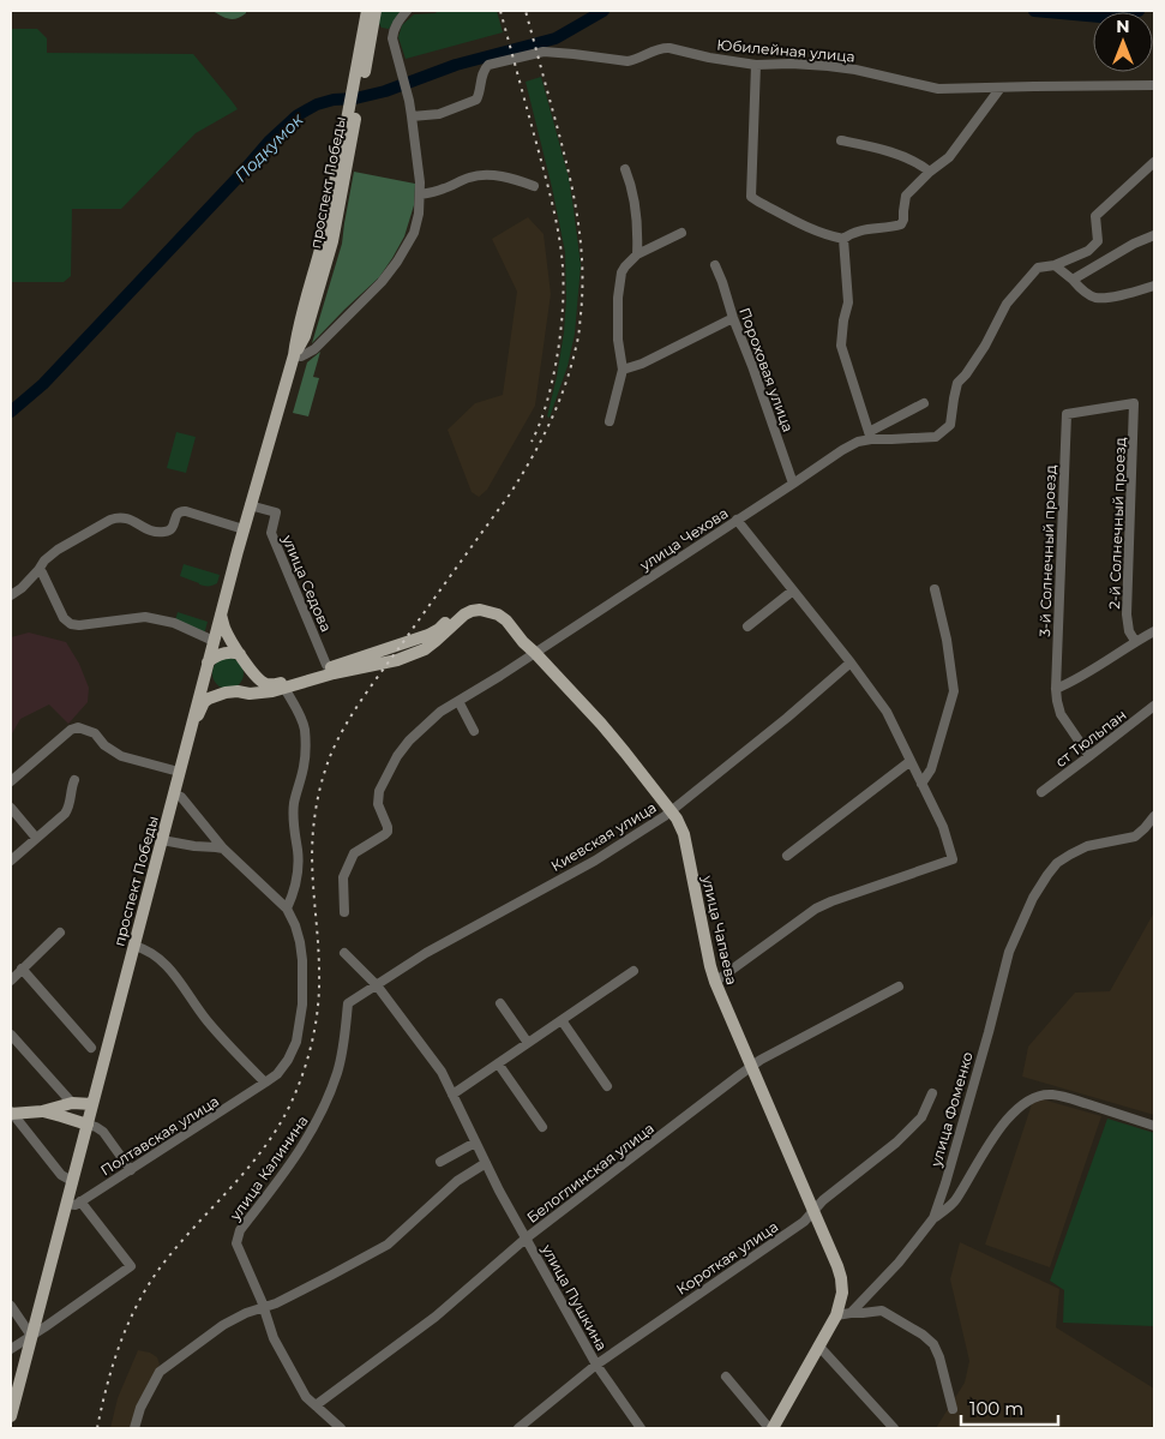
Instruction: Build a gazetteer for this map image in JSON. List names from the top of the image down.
{
  "streets": {
    "main road": ["проспект Победы", "улица Чапаева"],
    "street": [
      "Юбилейная улица",
      "Пороховая улица",
      "2-й Солнечный проезд",
      "улица Чехова",
      "3-й Солнечный проезд",
      "улица Седова",
      "ст Тюльпан",
      "Киевская улица",
      "улица Фоменко",
      "Полтавская улица",
      "улица Калинина",
      "Белоглинская улица",
      "Короткая улица",
      "улица Пушкина"
    ]
  },
  "crossings": [
    ["проспект Победы", "улица Седова"],
    ["проспект Победы", "улица Чапаева"],
    ["проспект Победы", "Полтавская улица"],
    ["Пороховая улица", "улица Чехова"],
    ["2-й Солнечный проезд", "3-й Солнечный проезд"],
    ["улица Чехова", "улица Чапаева"],
    ["3-й Солнечный проезд", "ст Тюльпан"],
    ["Киевская улица", "улица Чапаева"],
    ["Киевская улица", "улица Калинина"],
    ["Киевская улица", "улица Пушкина"],
    ["улица Чапаева", "Белоглинская улица"],
    ["улица Чапаева", "Короткая улица"],
    ["улица Калинина", "Белоглинская улица"],
    ["Белоглинская улица", "улица Пушкина"],
    ["Короткая улица", "улица Пушкина"]
  ],
  "water": ["Подкумок"],
  "scale_bar": "100 m",
  "north": "top"
}
